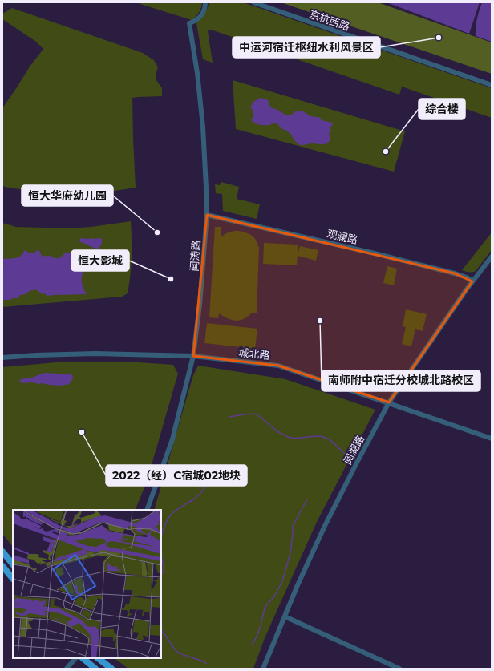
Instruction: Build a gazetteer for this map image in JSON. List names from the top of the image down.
{
  "streets": {
    "street": [
      "京杭西路",
      "观澜路",
      "闻涛路",
      "城北路",
      "阅湖路"
    ]
  },
  "crossings": [
    ["观澜路", "闻涛路"],
    ["观澜路", "阅湖路"],
    ["闻涛路", "城北路"],
    ["城北路", "阅湖路"]
  ],
  "places": [
    "中运河宿迁枢纽水利风景区",
    "综合楼",
    "恒大华府幼儿园",
    "恒大影城",
    "南师附中宿迁分校城北路校区",
    "2022（经）C宿城02地块"
  ]
}
